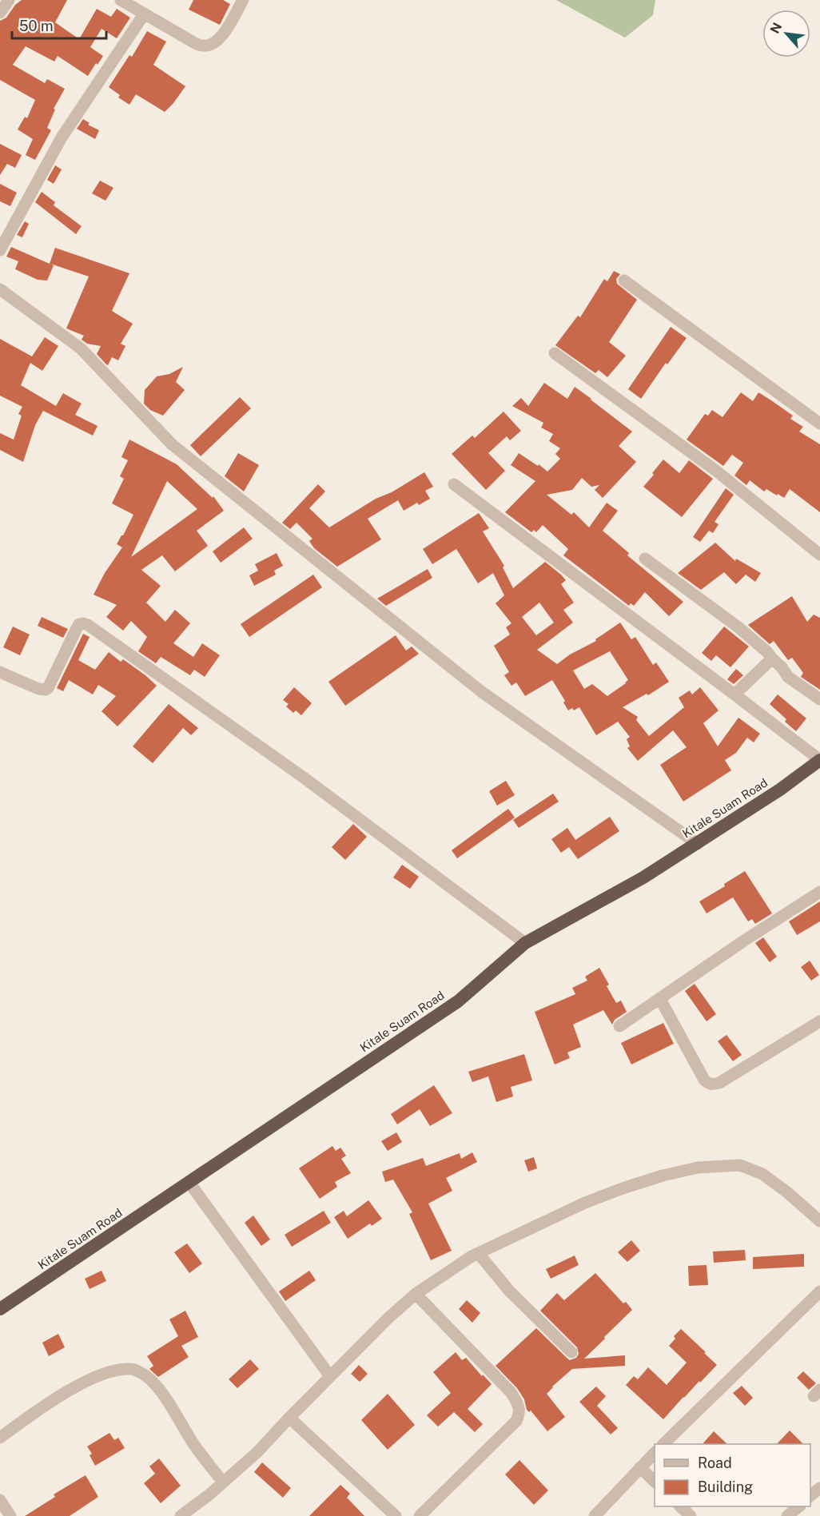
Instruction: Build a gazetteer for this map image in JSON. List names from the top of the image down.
{
  "streets": {
    "highway": ["Kitale Suam Road"]
  },
  "legend": ["Road", "Building"],
  "scale_bar": "50 m",
  "north": "top left"
}
